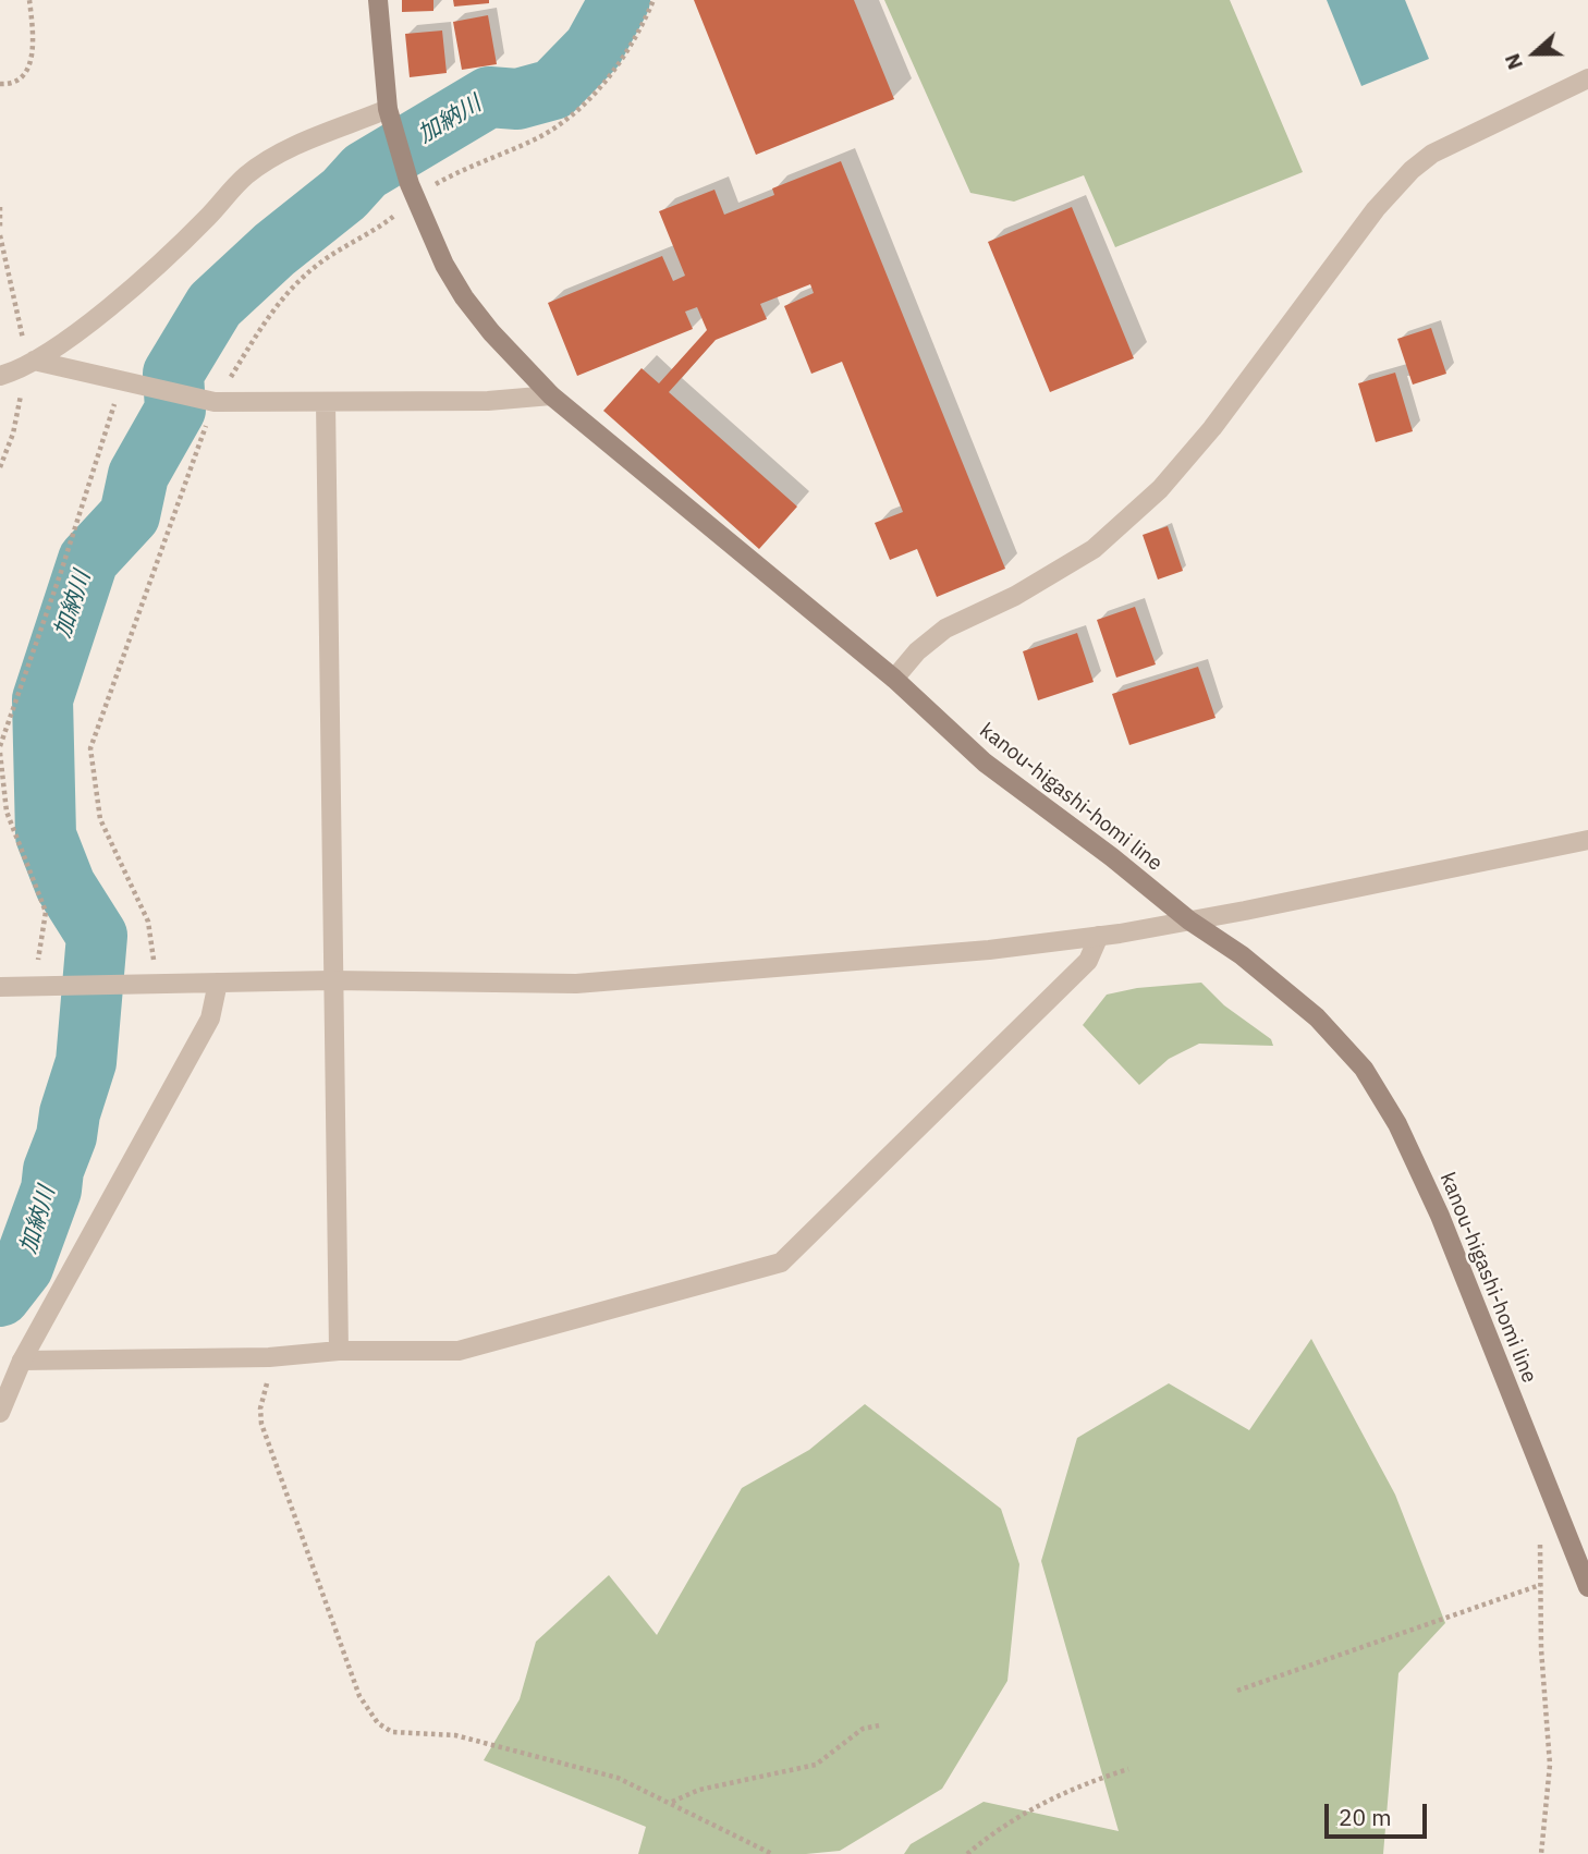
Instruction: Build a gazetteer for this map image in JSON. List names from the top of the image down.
{
  "streets": {
    "main road": ["kanou-higashi-homi line"]
  },
  "water": ["加納川"],
  "scale_bar": "20 m",
  "north": "left"
}
